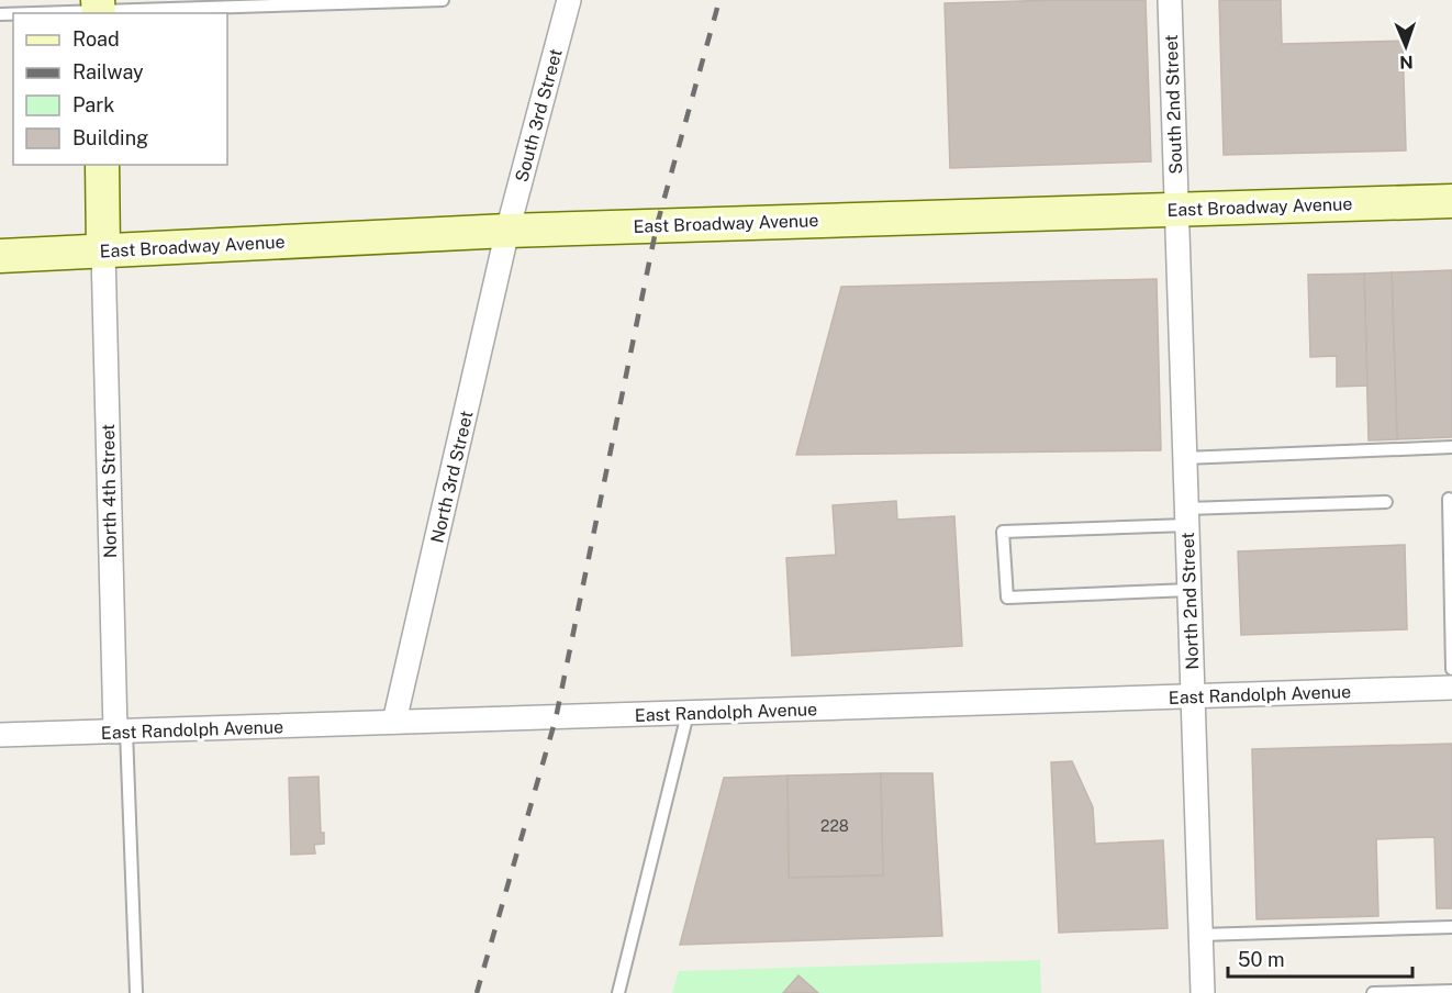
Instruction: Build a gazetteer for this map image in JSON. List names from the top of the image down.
{
  "streets": {
    "main road": ["East Broadway Avenue"],
    "street": [
      "South 2nd Street",
      "South 3rd Street",
      "North 3rd Street",
      "North 4th Street",
      "North 2nd Street",
      "East Randolph Avenue"
    ]
  },
  "crossings": [
    ["South 2nd Street", "East Broadway Avenue"],
    ["South 2nd Street", "North 2nd Street"],
    ["South 3rd Street", "East Broadway Avenue"],
    ["South 3rd Street", "North 3rd Street"],
    ["East Broadway Avenue", "North 3rd Street"],
    ["East Broadway Avenue", "North 4th Street"],
    ["East Broadway Avenue", "North 2nd Street"],
    ["North 3rd Street", "East Randolph Avenue"],
    ["North 4th Street", "East Randolph Avenue"],
    ["North 2nd Street", "East Randolph Avenue"]
  ],
  "house_numbers": ["228"],
  "legend": [
    "Road",
    "Railway",
    "Park",
    "Building"
  ],
  "scale_bar": "50 m",
  "north": "bottom"
}
